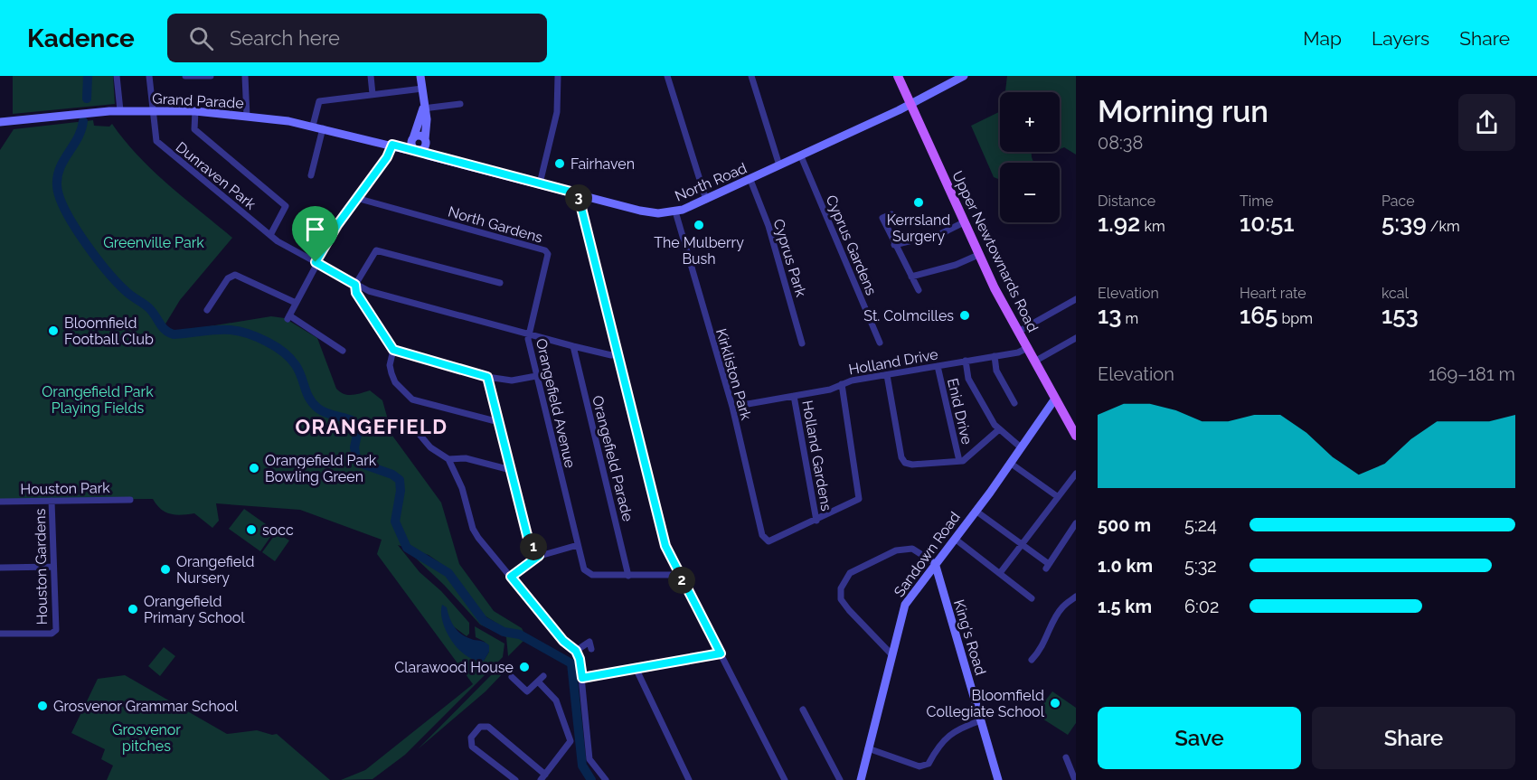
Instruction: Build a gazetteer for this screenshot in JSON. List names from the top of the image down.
{
  "streets": {
    "main road": ["Upper Newtownards Road"],
    "street": [
      "Grand Parade",
      "Dunraven Park",
      "North Road",
      "North Gardens",
      "Cyprus Gardens",
      "Cyprus Park",
      "Holland Drive",
      "Kirkliston Park",
      "Orangefield Avenue",
      "Enid Drive",
      "Holland Gardens",
      "Orangefield Parade",
      "Houston Park",
      "Sandown Road",
      "Houston Gardens",
      "King's Road"
    ]
  },
  "crossings": [
    ["Grand Parade", "Dunraven Park"],
    ["Grand Parade", "North Road"],
    ["Dunraven Park", "Orangefield Avenue"],
    ["North Road", "Cyprus Gardens"],
    ["North Road", "Upper Newtownards Road"],
    ["North Road", "Cyprus Park"],
    ["North Road", "Kirkliston Park"],
    ["North Gardens", "Orangefield Avenue"],
    ["Upper Newtownards Road", "Holland Drive"],
    ["Upper Newtownards Road", "Sandown Road"],
    ["Holland Drive", "Kirkliston Park"],
    ["Holland Drive", "Enid Drive"],
    ["Holland Drive", "Holland Gardens"],
    ["Kirkliston Park", "Holland Gardens"],
    ["Orangefield Avenue", "Orangefield Parade"],
    ["Houston Park", "Houston Gardens"],
    ["Sandown Road", "King's Road"]
  ],
  "districts": ["ORANGEFIELD"],
  "parks": ["Greenville Park", "Orangefield Park Playing Fields", "Grosvenor pitches"],
  "places": [
    "Fairhaven",
    "Kerrsland Surgery",
    "The Mulberry Bush",
    "St. Colmcilles",
    "Bloomfield Football Club",
    "Orangefield Park Bowling Green",
    "socc",
    "Orangefield Nursery",
    "Orangefield Primary School",
    "Clarawood House",
    "Bloomfield Collegiate School",
    "Grosvenor Grammar School"
  ],
  "page": {
    "header": "Kadence",
    "search": "Search here",
    "nav": ["Map", "Layers", "Share"],
    "heading": ["Morning run", "08:38"],
    "map_buttons": ["+", "−"],
    "stats": [
      ["Distance", "1.92 km"],
      ["Time", "10:51"],
      ["Pace", "5:39 /km"],
      ["Elevation", "13 m"],
      ["Heart rate", "165 bpm"],
      ["kcal", "153"]
    ],
    "pins": ["3", "1", "2"],
    "chart": ["Elevation", "169–181 m"],
    "list": [
      {
        "name": "500 m",
        "note": "5:24"
      },
      {
        "name": "1.0 km",
        "note": "5:32"
      },
      {
        "name": "1.5 km",
        "note": "6:02"
      }
    ],
    "buttons": ["Save", "Share"]
  }
}
